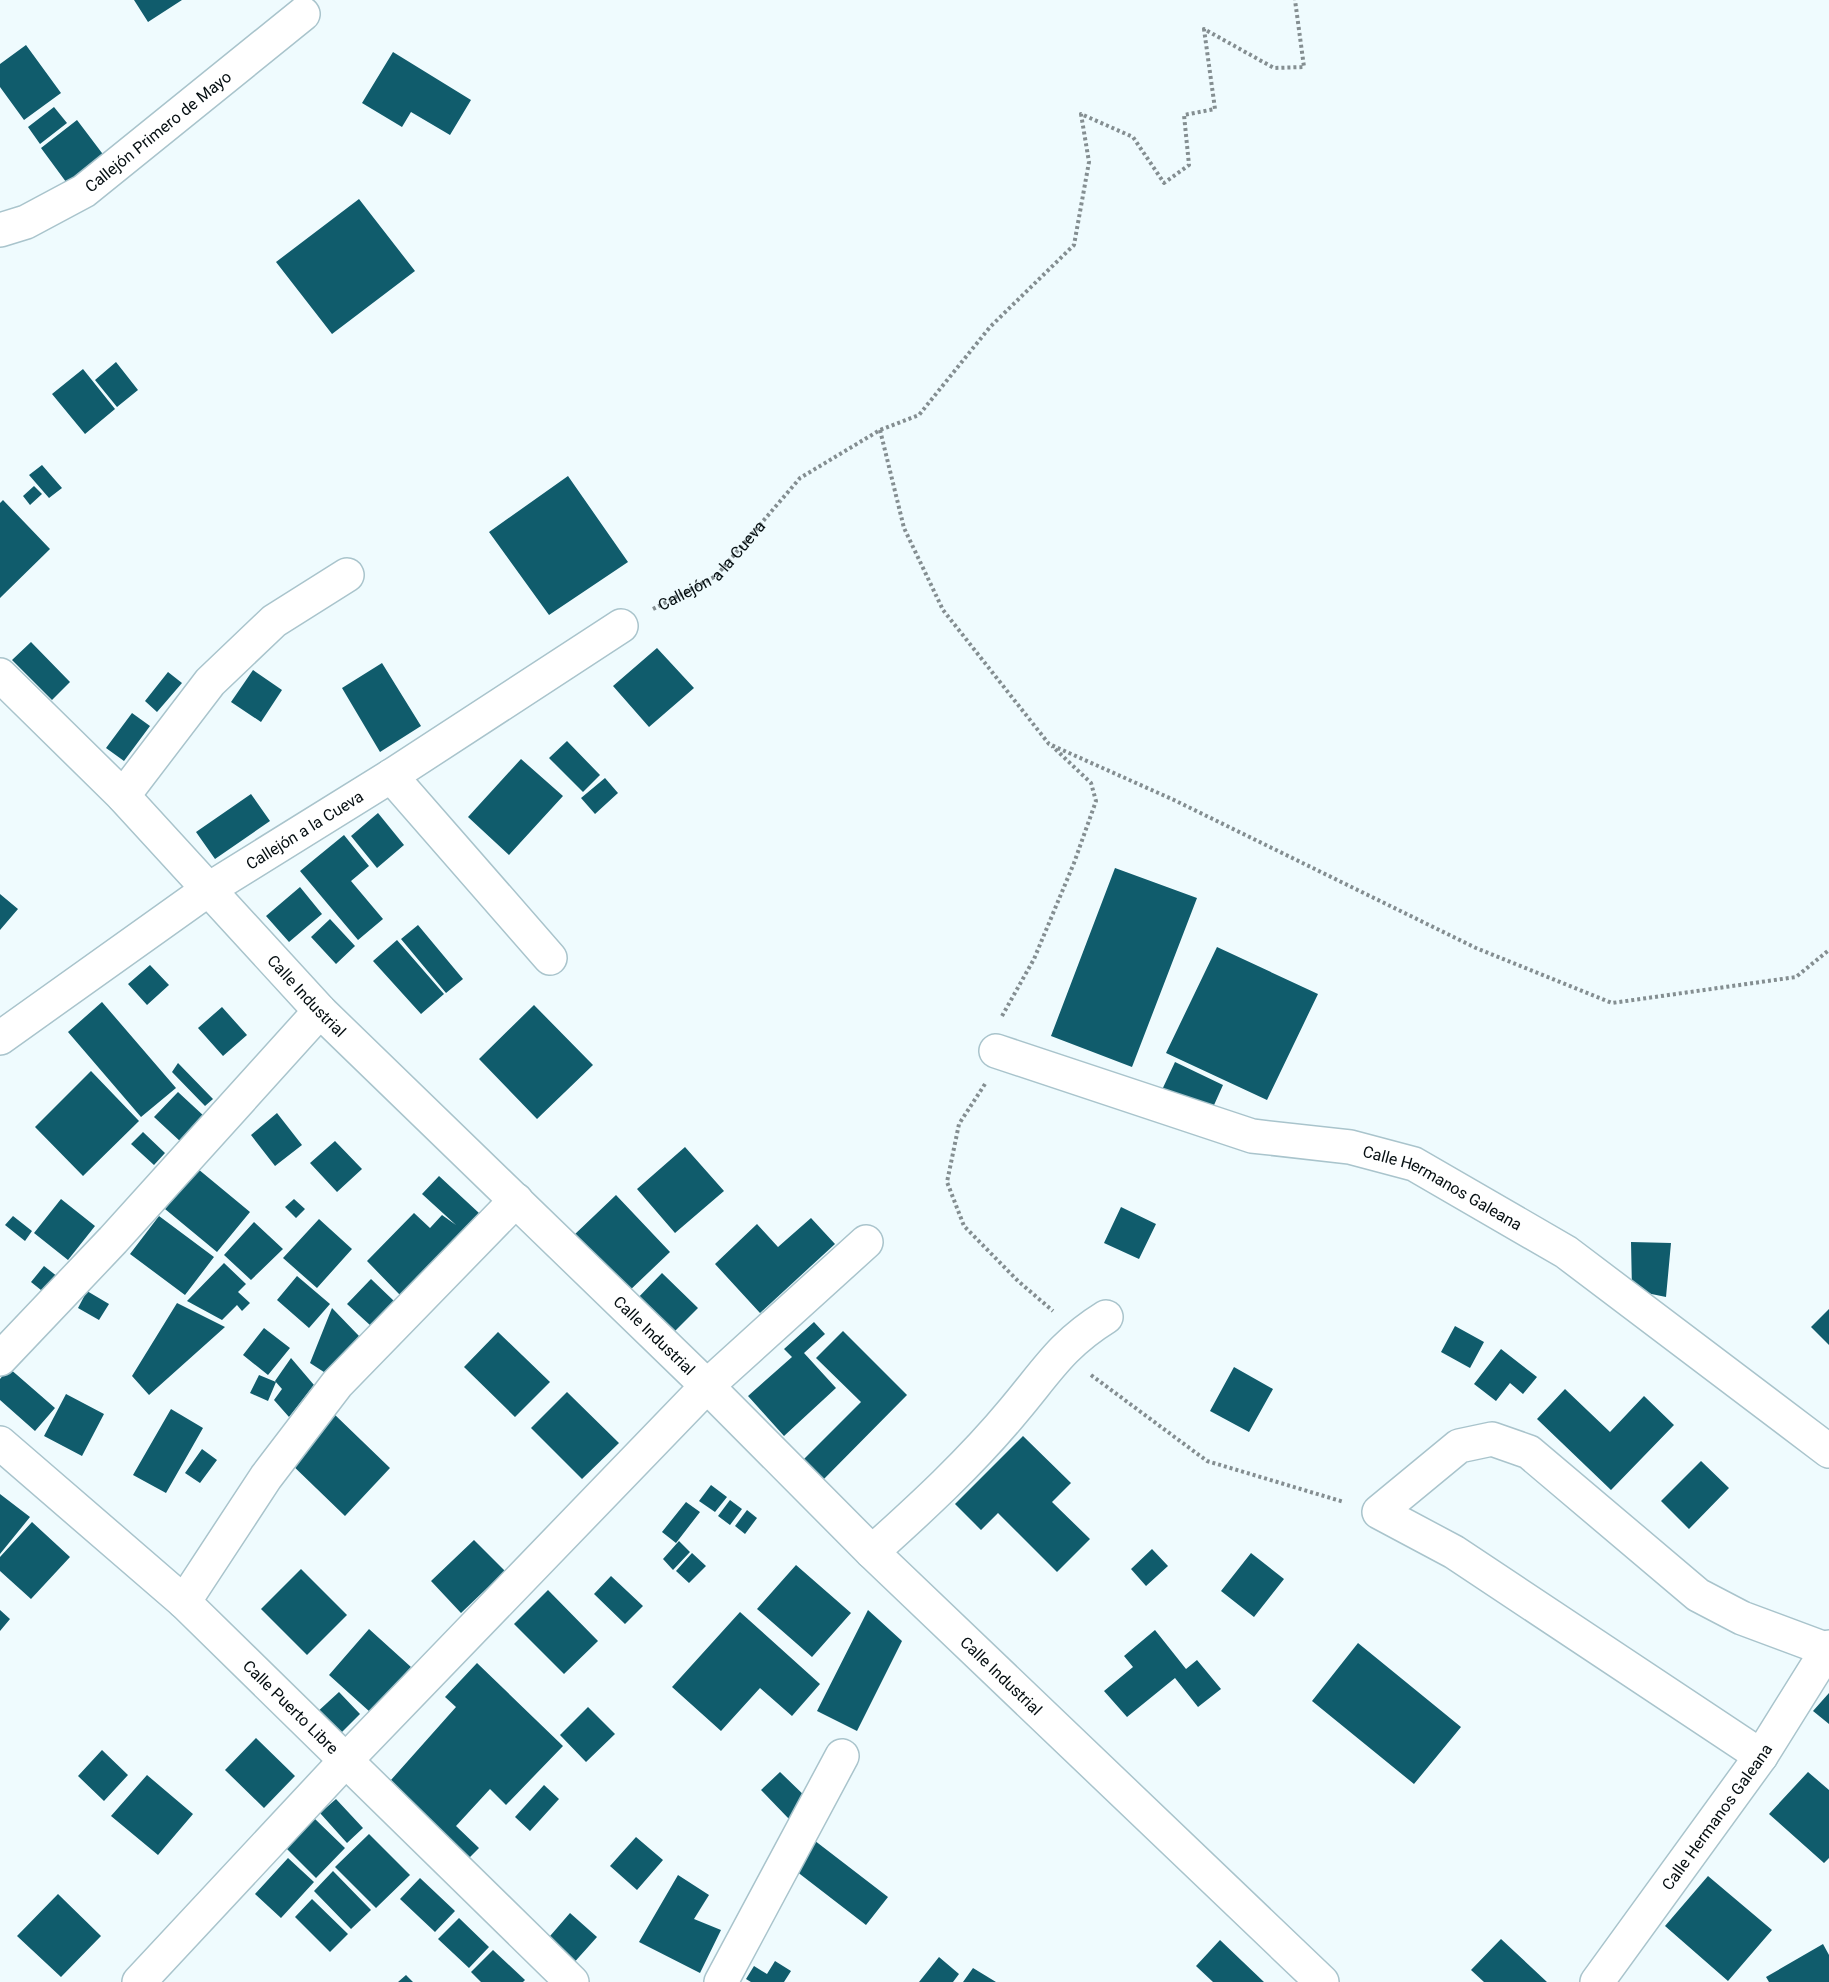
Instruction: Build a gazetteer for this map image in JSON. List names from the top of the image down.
{
  "streets": {
    "street": [
      "Callejón Primero de Mayo",
      "Callejón a la Cueva",
      "Calle Industrial",
      "Calle Hermanos Galeana",
      "Calle Puerto Libre"
    ]
  },
  "crossings": [
    ["Callejón a la Cueva", "Calle Industrial"]
  ]
}
